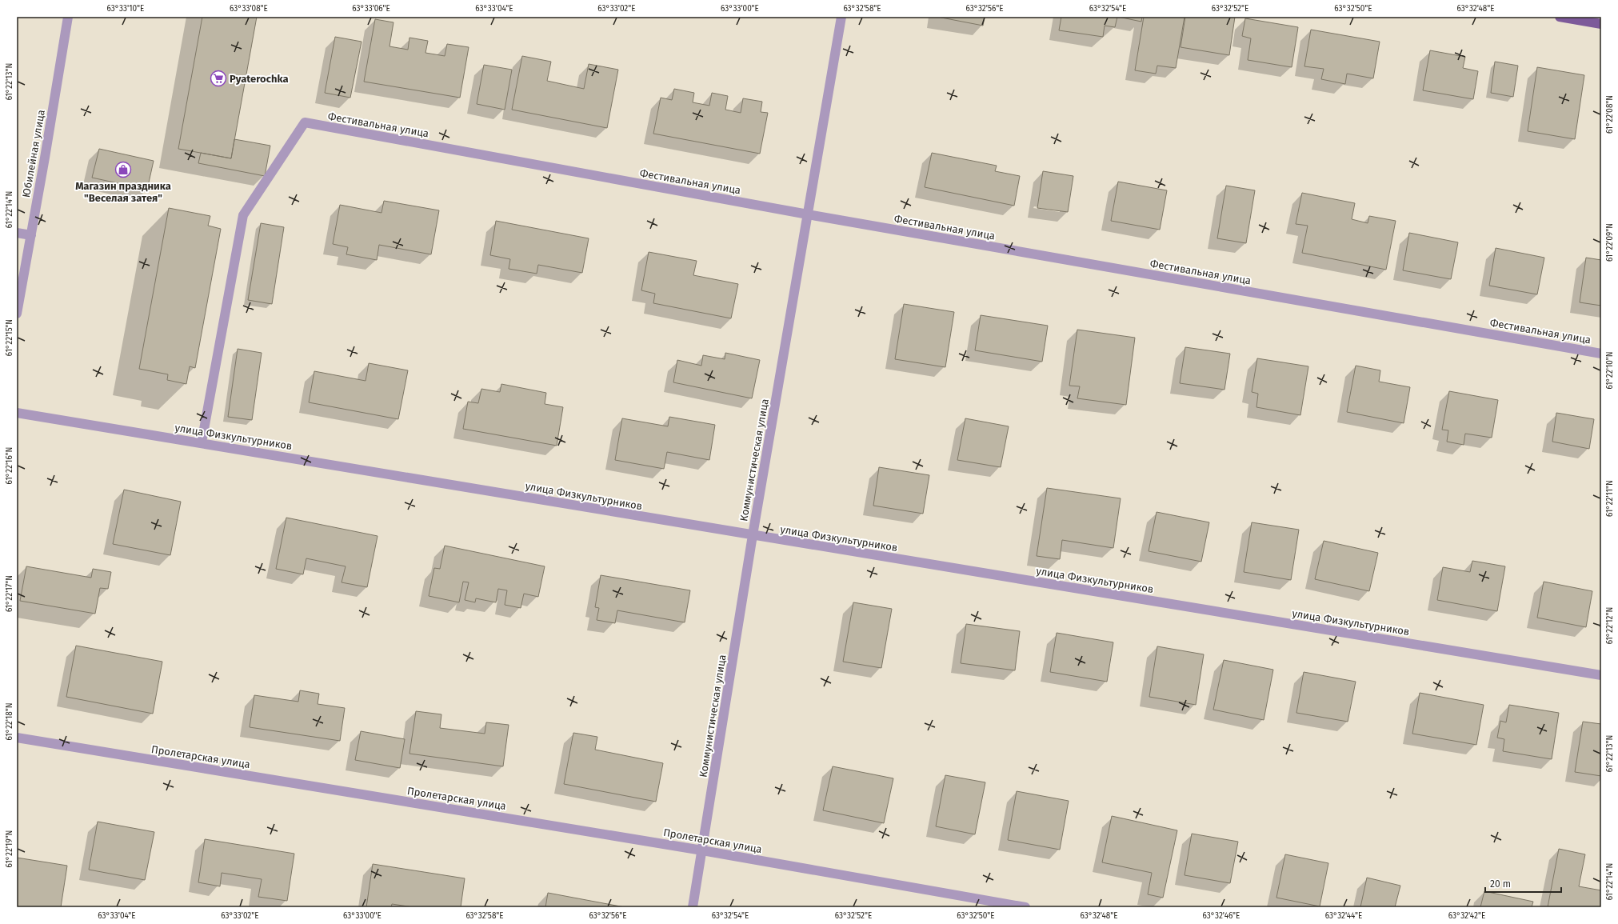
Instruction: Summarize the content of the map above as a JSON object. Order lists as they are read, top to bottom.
{
  "streets": {
    "street": [
      "Фестивальная улица",
      "Юбилейная улица",
      "улица Физкультурников",
      "Коммунистическая улица",
      "Пролетарская улица"
    ]
  },
  "crossings": [
    ["Фестивальная улица", "улица Физкультурников"],
    ["Фестивальная улица", "Коммунистическая улица"],
    ["улица Физкультурников", "Коммунистическая улица"],
    ["Коммунистическая улица", "Пролетарская улица"]
  ],
  "places": {
    "supermarket": ["Pyaterochka"],
    "shop": ["Магазин праздника \"Веселая затея\""]
  },
  "scale_bar": "20 m",
  "coordinates": [
    "63°33'10\"E",
    "63°33'08\"E",
    "63°33'06\"E",
    "63°33'04\"E",
    "63°33'02\"E",
    "63°33'00\"E",
    "63°32'58\"E",
    "63°32'56\"E",
    "63°32'54\"E",
    "63°32'52\"E",
    "63°32'50\"E",
    "63°32'48\"E",
    "61°22'13\"N",
    "61°22'08\"N",
    "61°22'14\"N",
    "61°22'09\"N",
    "61°22'15\"N",
    "61°22'10\"N",
    "61°22'16\"N",
    "61°22'11\"N",
    "61°22'17\"N",
    "61°22'12\"N",
    "61°22'18\"N",
    "61°22'19\"N",
    "63°32'46\"E",
    "63°32'44\"E",
    "63°32'42\"E"
  ]
}
